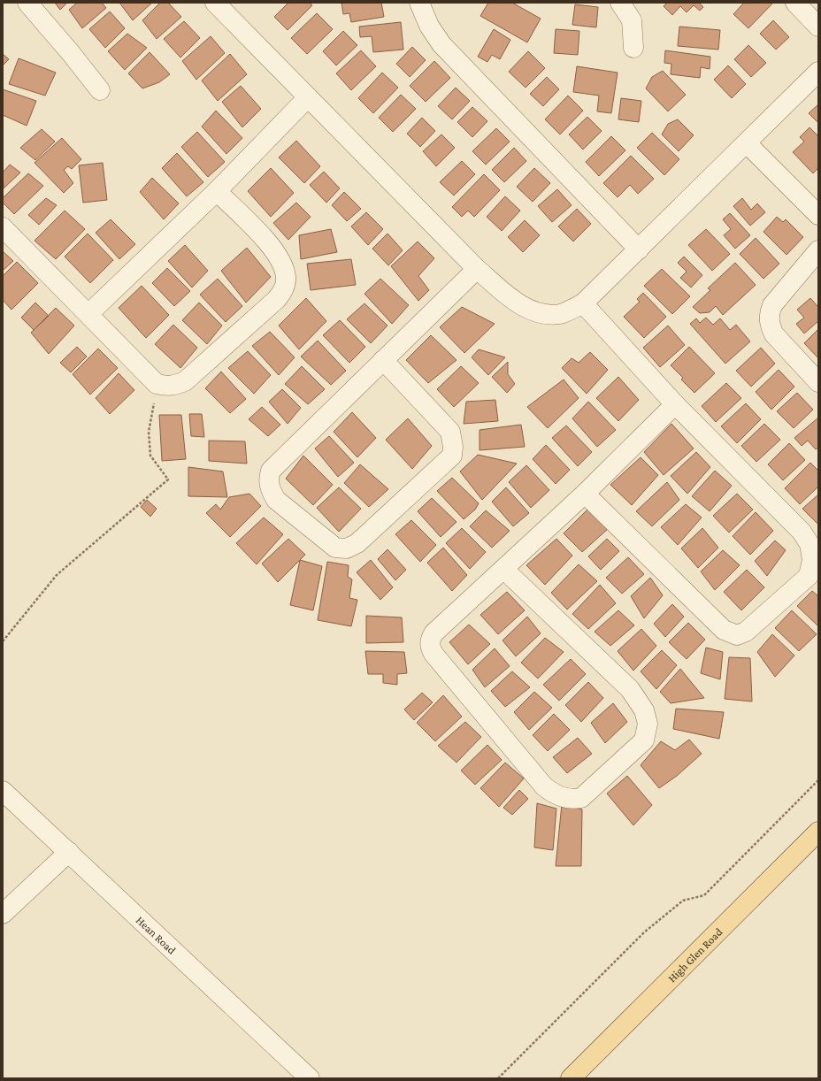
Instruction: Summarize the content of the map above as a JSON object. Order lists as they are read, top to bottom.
{
  "streets": {
    "main road": ["High Glen Road"],
    "street": ["Hean Road"]
  }
}
